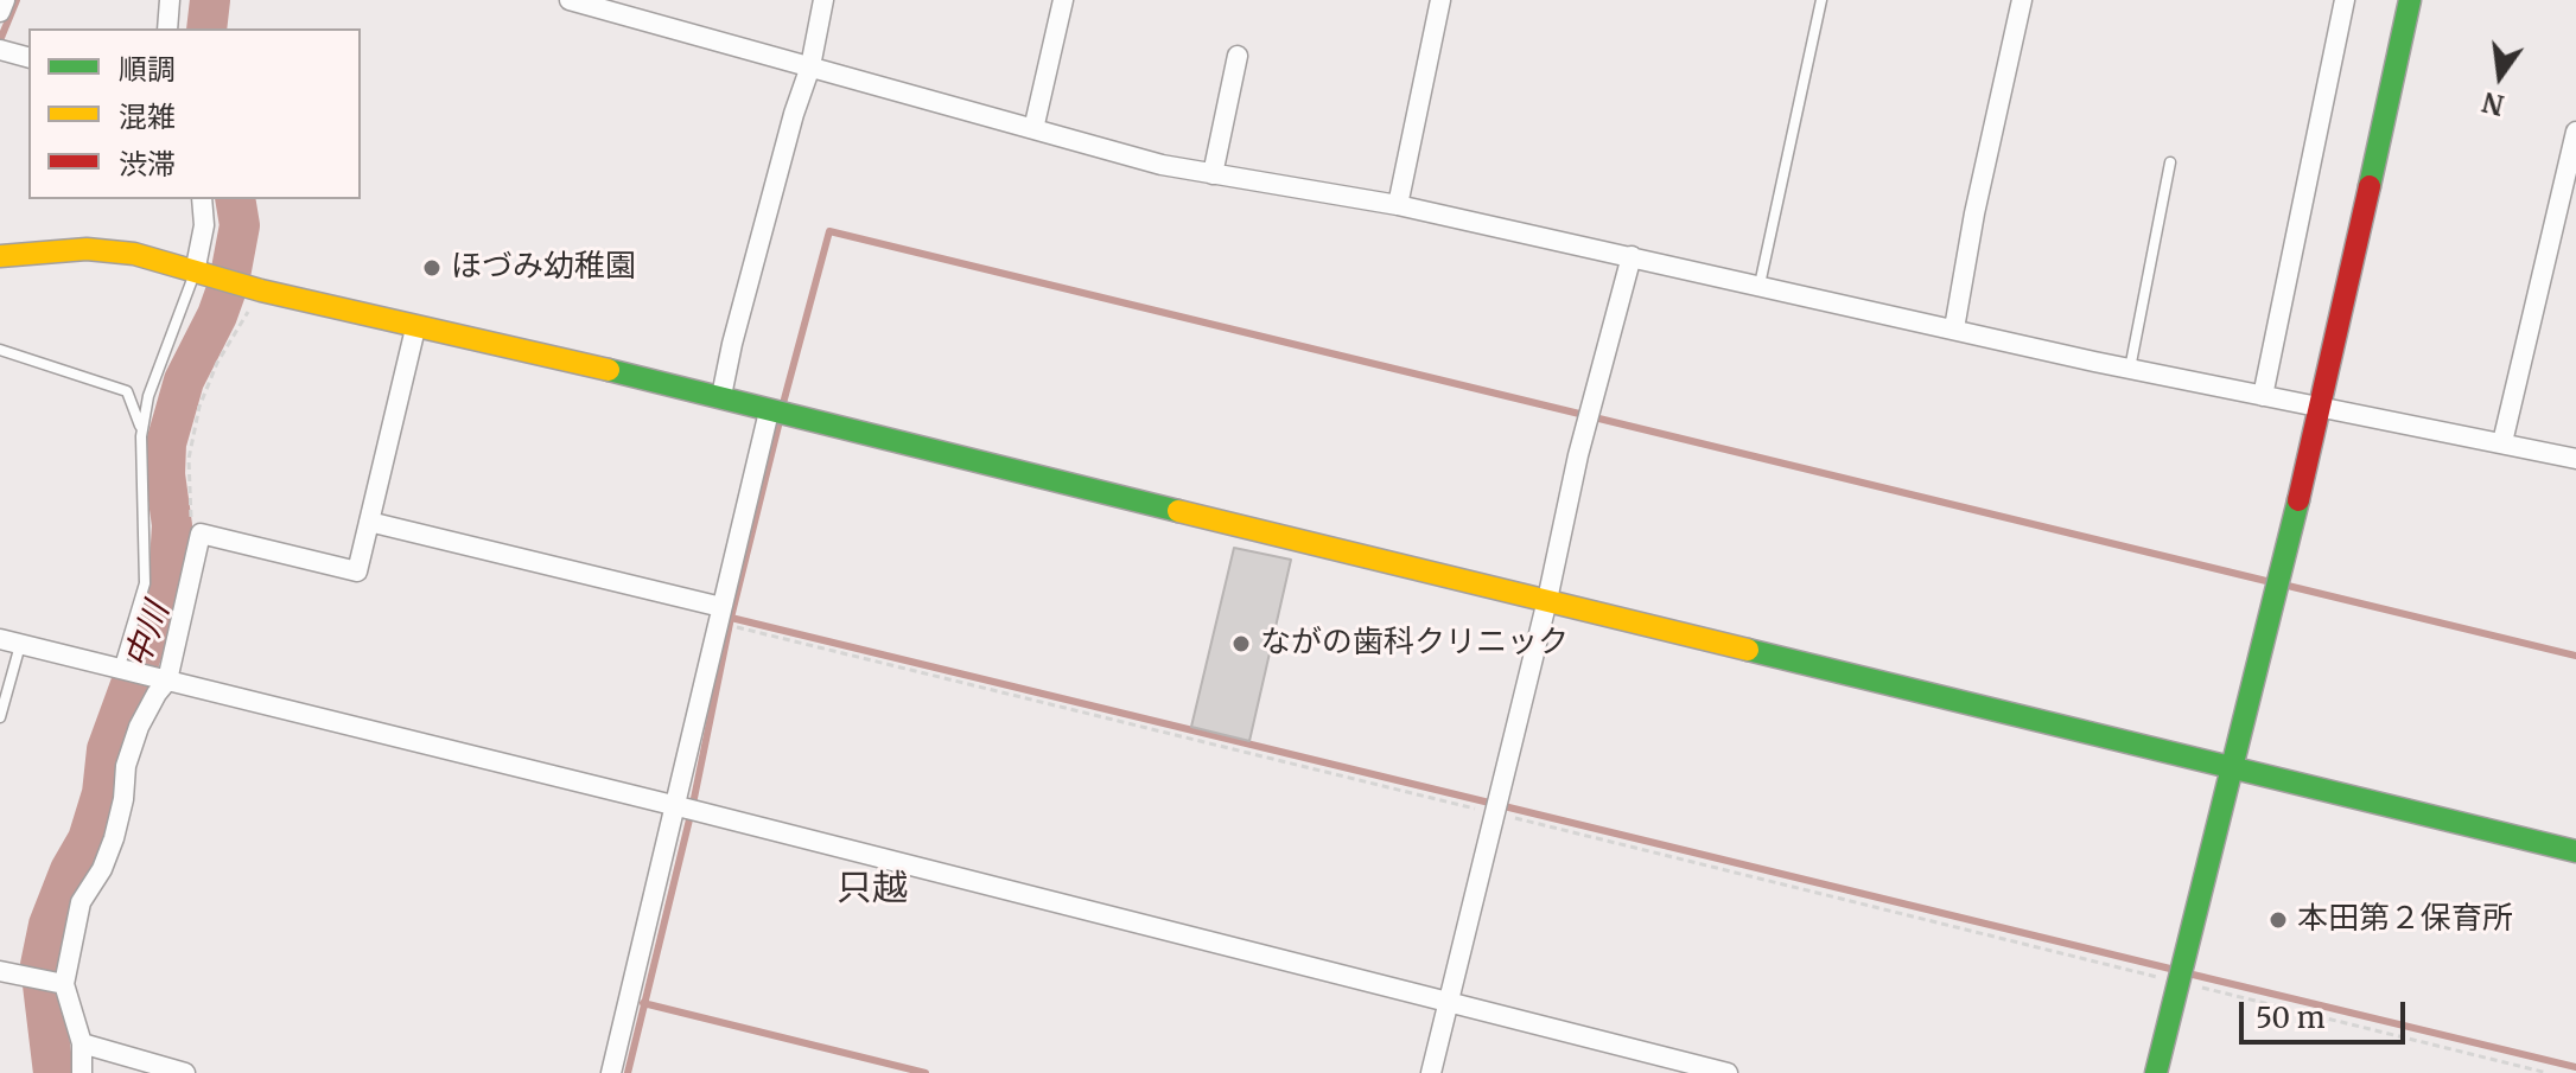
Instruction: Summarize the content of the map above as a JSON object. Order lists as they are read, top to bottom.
{
  "districts": ["只越"],
  "water": ["中川"],
  "places": ["ほづみ幼稚園", "ながの歯科クリニック", "本田第２保育所"],
  "legend": ["順調", "混雑", "渋滞"],
  "scale_bar": "50 m",
  "north": "bottom"
}
